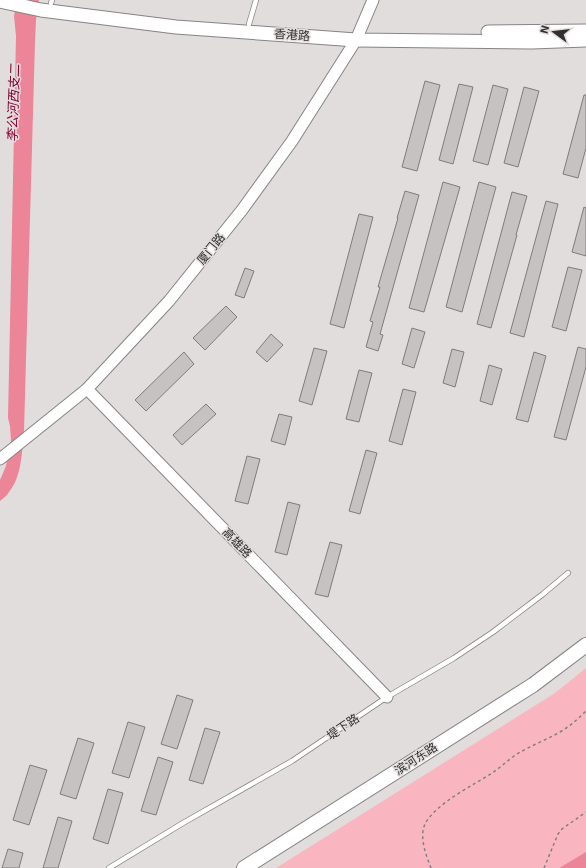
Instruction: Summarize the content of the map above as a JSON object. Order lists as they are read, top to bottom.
{
  "streets": {
    "main road": ["香港路", "滨河东路"],
    "street": ["厦门路", "高雄路"],
    "lane": ["堤下路"]
  },
  "crossings": [
    ["香港路", "厦门路"],
    ["厦门路", "高雄路"],
    ["高雄路", "堤下路"]
  ],
  "water": ["李公河西支二"],
  "north": "left"
}
